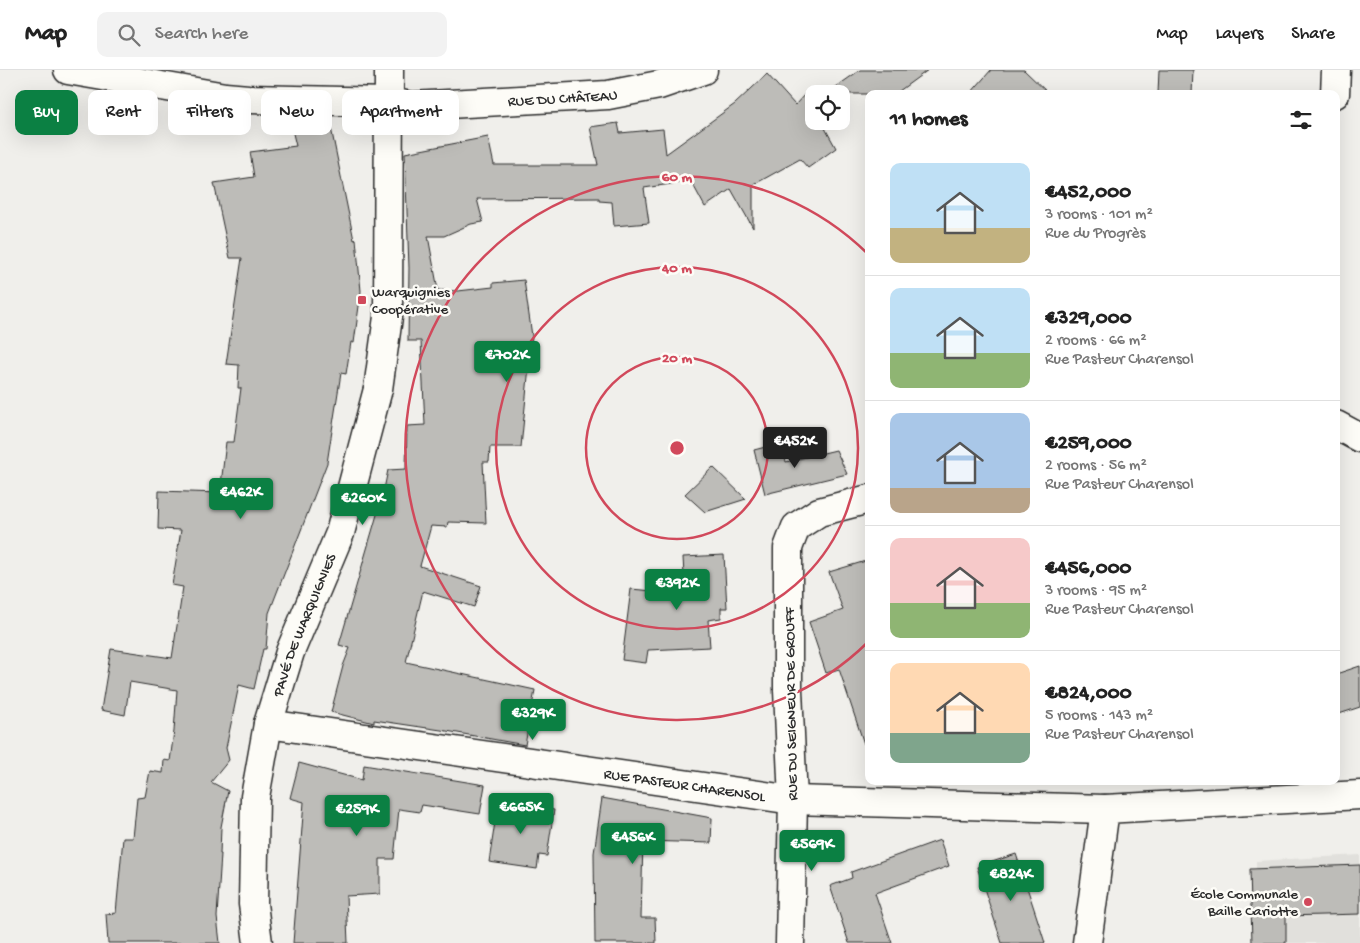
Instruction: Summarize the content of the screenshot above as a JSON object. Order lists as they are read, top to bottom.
{
  "streets": {
    "street": [
      "RUE DU CHÂTEAU",
      "PAVÉ DE WARQUIGNIES",
      "RUE DU SEIGNEUR DE GROUFF",
      "RUE PASTEUR CHARENSOL"
    ]
  },
  "crossings": [
    ["PAVÉ DE WARQUIGNIES", "RUE PASTEUR CHARENSOL"],
    ["RUE DU SEIGNEUR DE GROUFF", "RUE PASTEUR CHARENSOL"]
  ],
  "places": {
    "transit": ["Warquignies Coopérative"],
    "other": ["École Communale Baille Cariotte"]
  },
  "page": {
    "header": "Map",
    "search": "Search here",
    "nav": ["Map", "Layers", "Share"],
    "chip": [
      "Buy",
      "Rent",
      "Filters",
      "New",
      "Apartment"
    ],
    "heading": "11 homes",
    "list": [
      {
        "name": "€452,000",
        "note": "3 rooms · 101 m² · Rue du Progrès"
      },
      {
        "name": "€329,000",
        "note": "2 rooms · 66 m² · Rue Pasteur Charensol"
      },
      {
        "name": "€259,000",
        "note": "2 rooms · 56 m² · Rue Pasteur Charensol"
      },
      {
        "name": "€456,000",
        "note": "3 rooms · 95 m² · Rue Pasteur Charensol"
      },
      {
        "name": "€824,000",
        "note": "5 rooms · 143 m² · Rue Pasteur Charensol"
      }
    ],
    "price": [
      "€702K",
      "€452K",
      "€462K",
      "€260K",
      "€392K",
      "€329K",
      "€665K",
      "€259K",
      "€456K",
      "€569K",
      "€824K"
    ]
  },
  "rings": ["60 m", "40 m", "20 m"]
}
